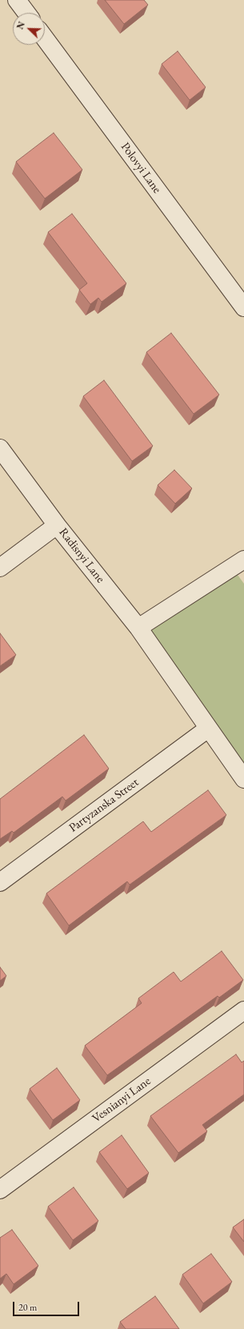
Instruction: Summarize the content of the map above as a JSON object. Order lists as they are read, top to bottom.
{
  "streets": {
    "street": [
      "Polovyi Lane",
      "Radisnyi Lane",
      "Partyzanska Street",
      "Vesnianyi Lane"
    ]
  },
  "crossings": [
    ["Radisnyi Lane", "Partyzanska Street"]
  ],
  "scale_bar": "20 m",
  "north": "top left"
}
